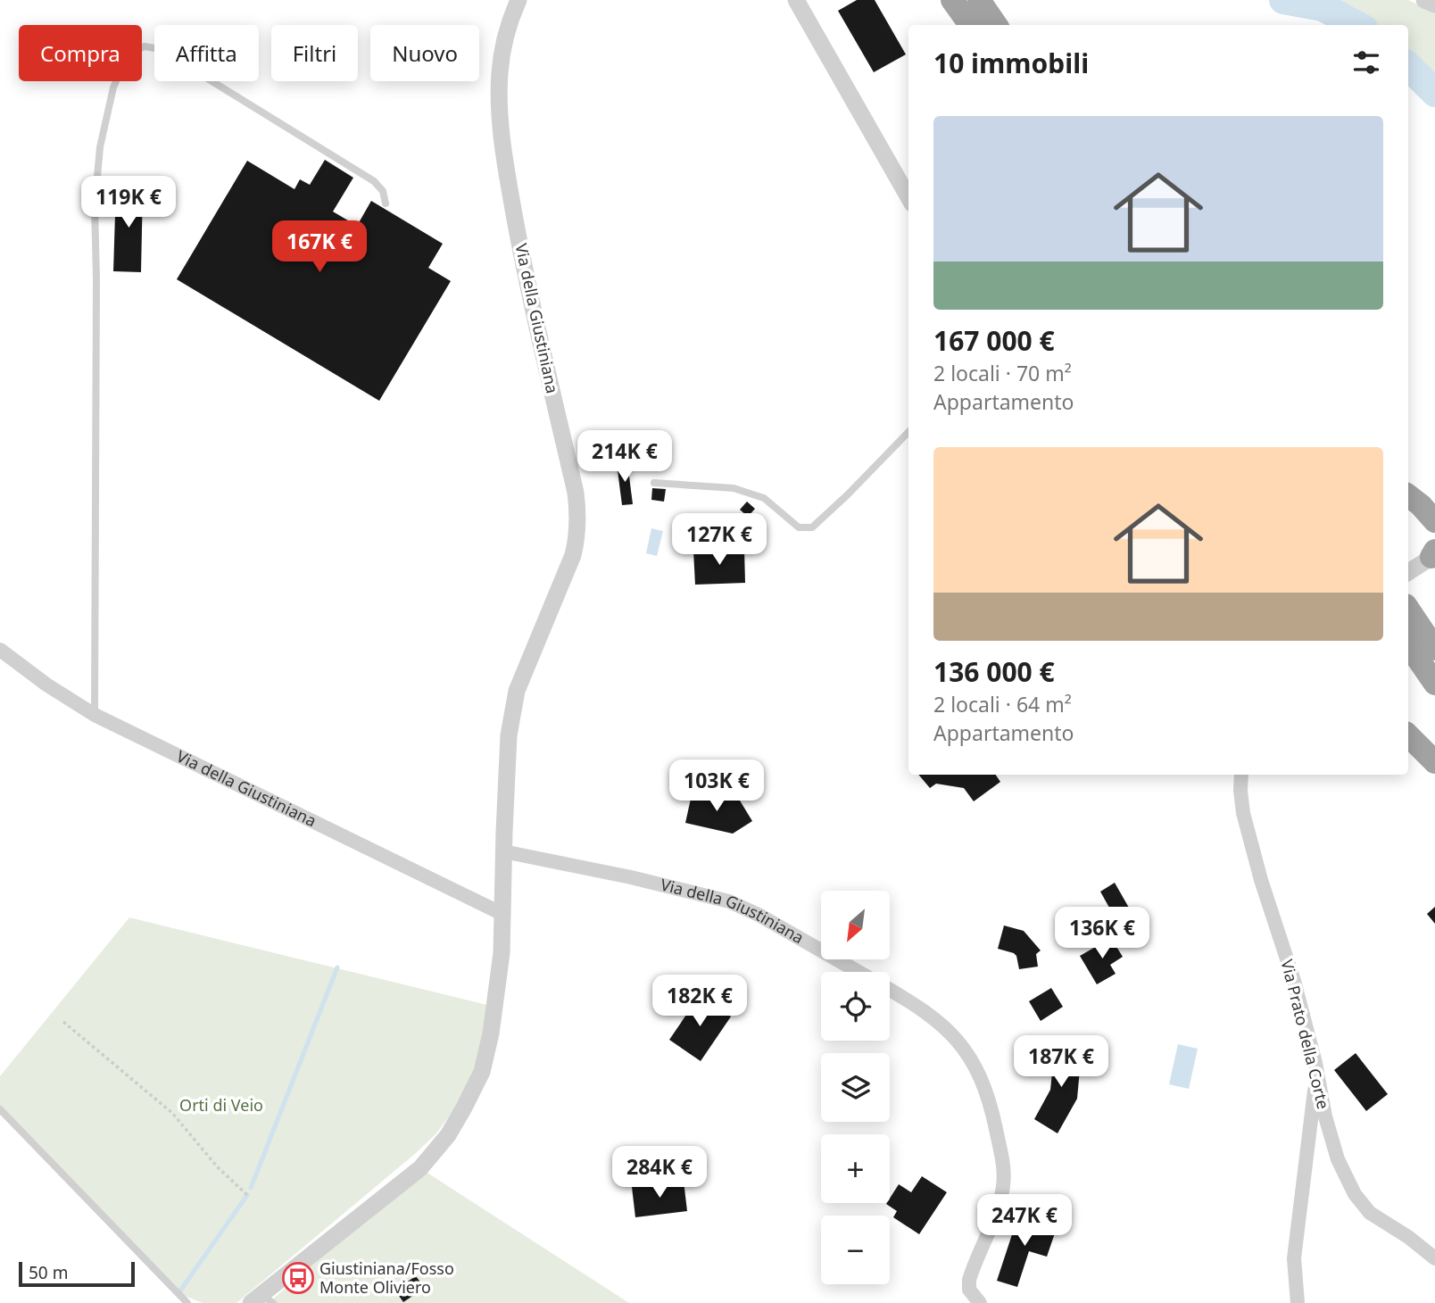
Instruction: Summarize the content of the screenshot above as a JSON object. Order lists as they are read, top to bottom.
{
  "streets": {
    "street": ["Via della Giustiniana", "Via Prato della Corte"]
  },
  "parks": ["Orti di Veio"],
  "places": {
    "bus stop": ["Giustiniana/Fosso Monte Oliviero"]
  },
  "scale_bar": "50 m",
  "north": "bottom left",
  "page": {
    "chip": [
      "Compra",
      "Affitta",
      "Filtri",
      "Nuovo"
    ],
    "heading": "10 immobili",
    "list": [
      {
        "name": "167 000 €",
        "note": "2 locali · 70 m² · Appartamento"
      },
      {
        "name": "136 000 €",
        "note": "2 locali · 64 m² · Appartamento"
      }
    ],
    "price": [
      "119K €",
      "167K €",
      "214K €",
      "127K €",
      "103K €",
      "136K €",
      "182K €",
      "187K €",
      "284K €",
      "247K €"
    ],
    "map_buttons": ["+", "−"],
    "scale": "50 m"
  }
}
